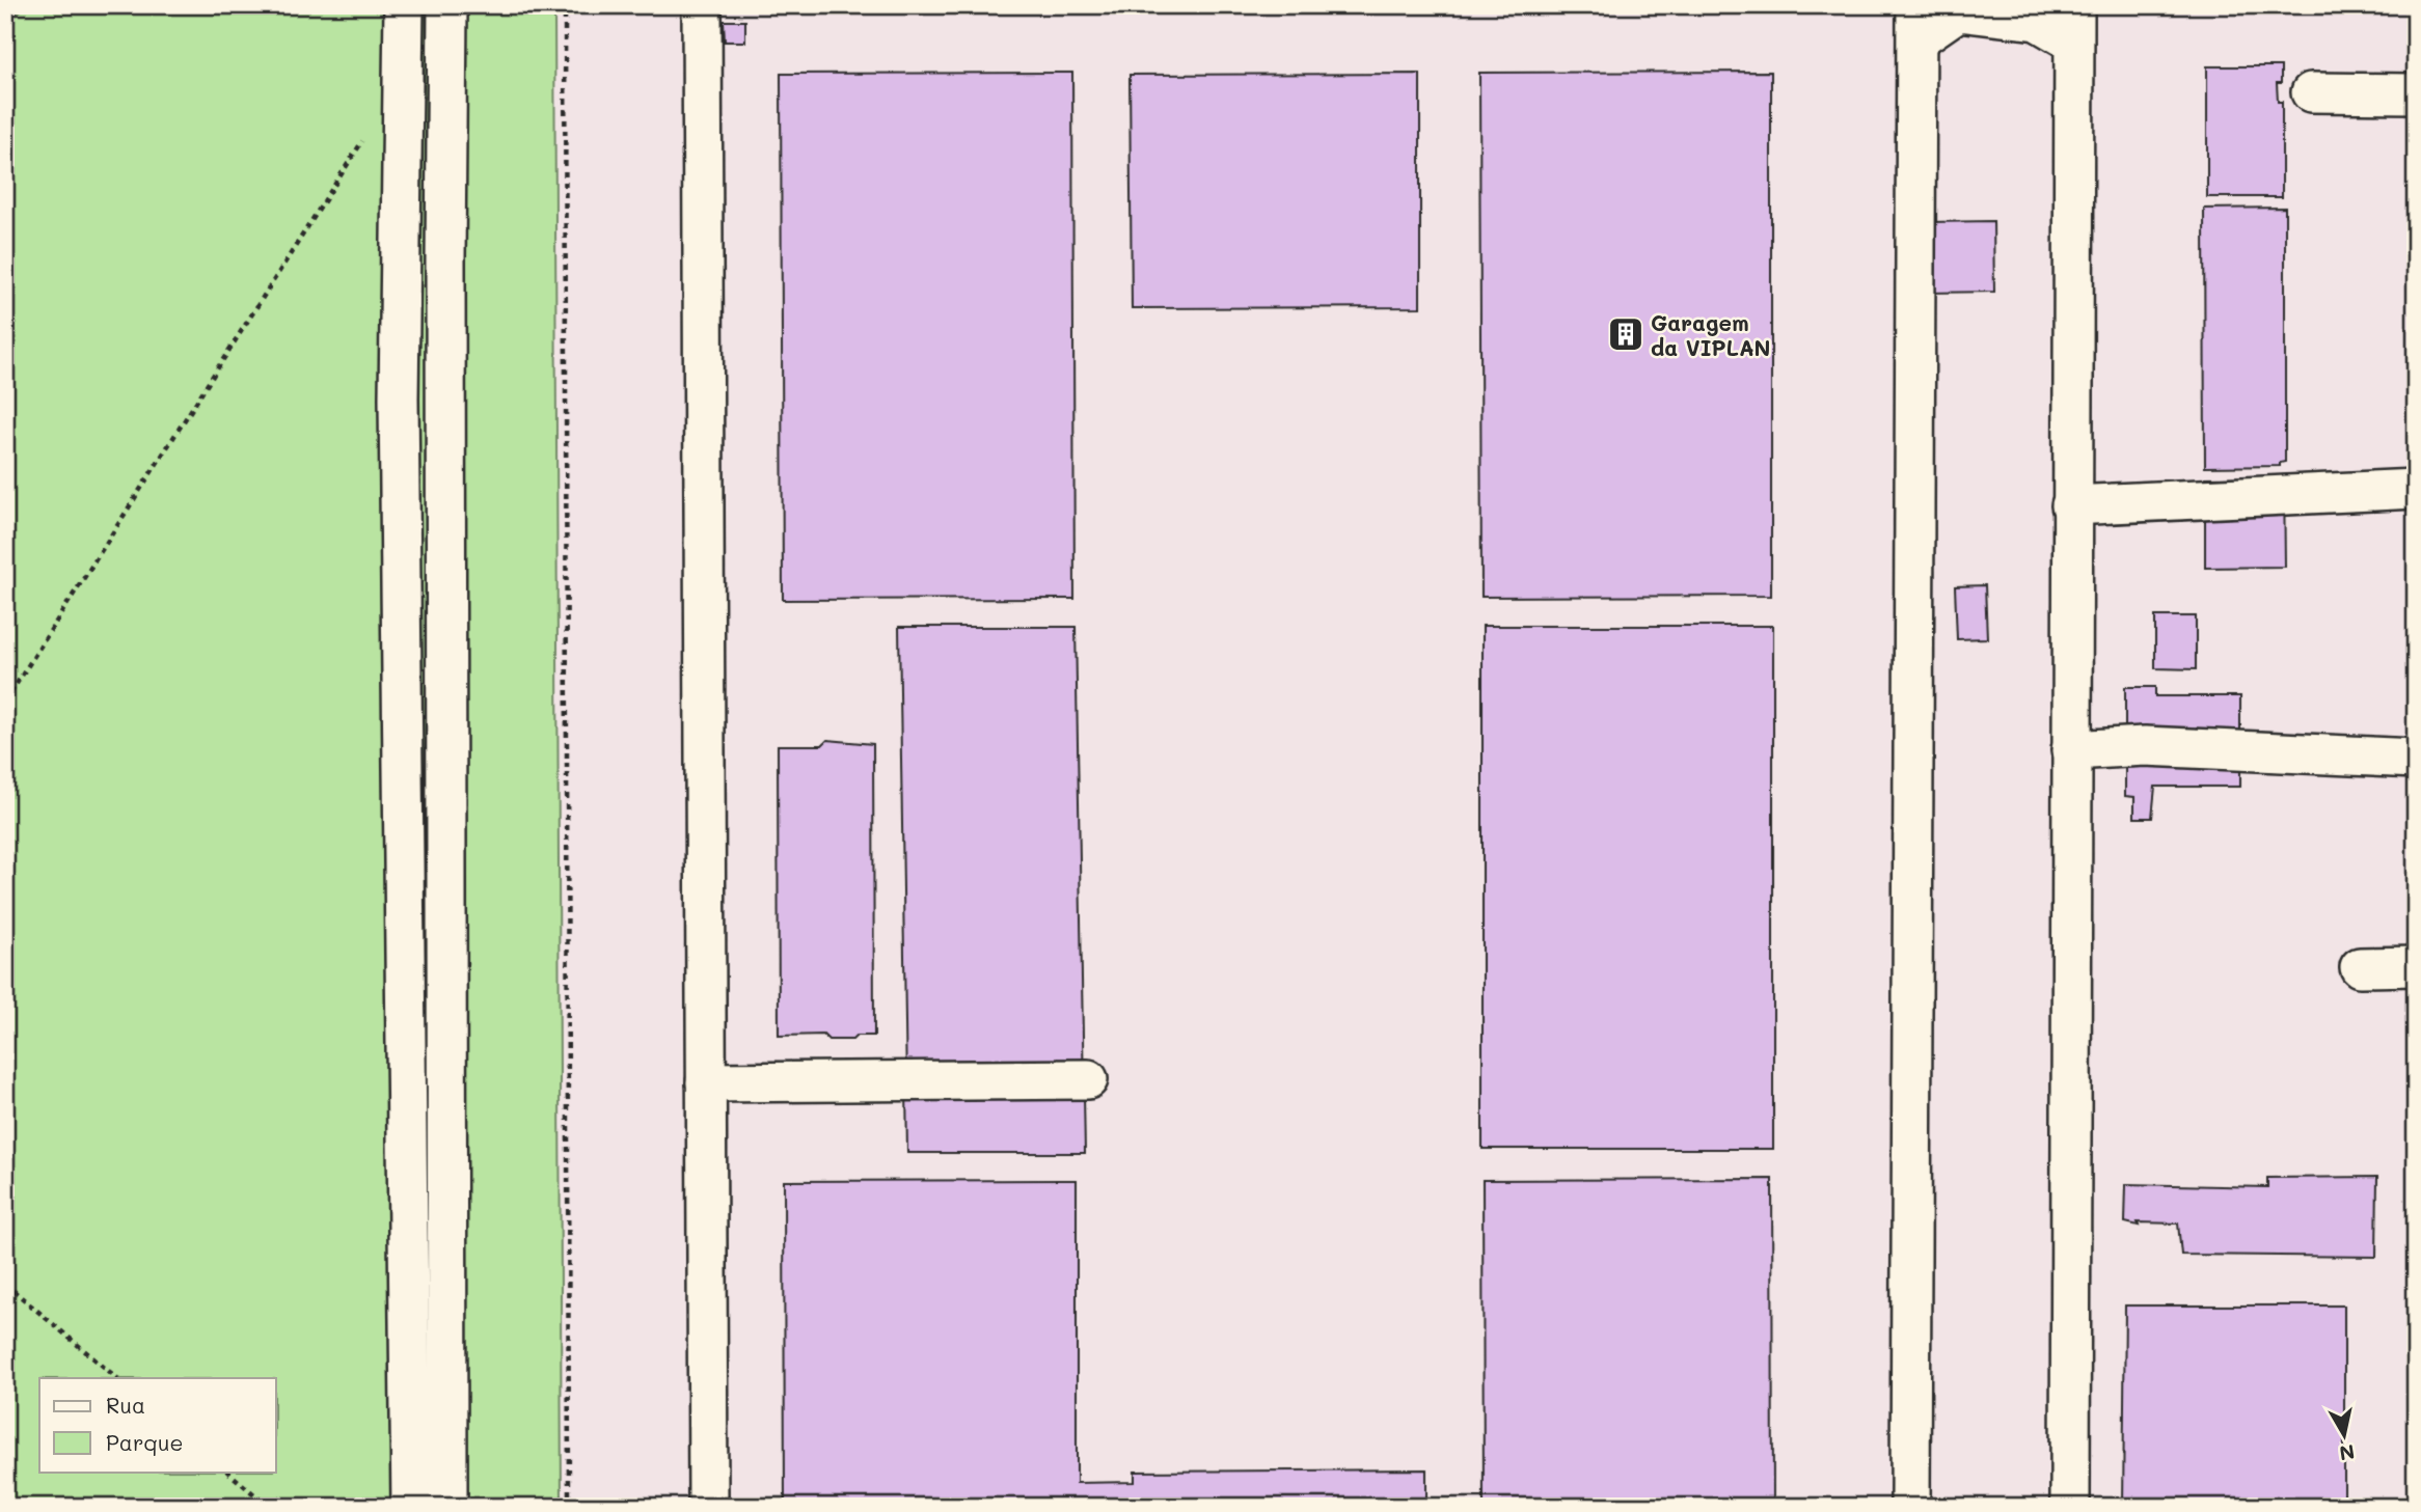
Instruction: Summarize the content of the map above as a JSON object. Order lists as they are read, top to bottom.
{
  "places": {
    "building": ["Garagem da VIPLAN"]
  },
  "legend": ["Rua", "Parque"],
  "north": "bottom"
}
